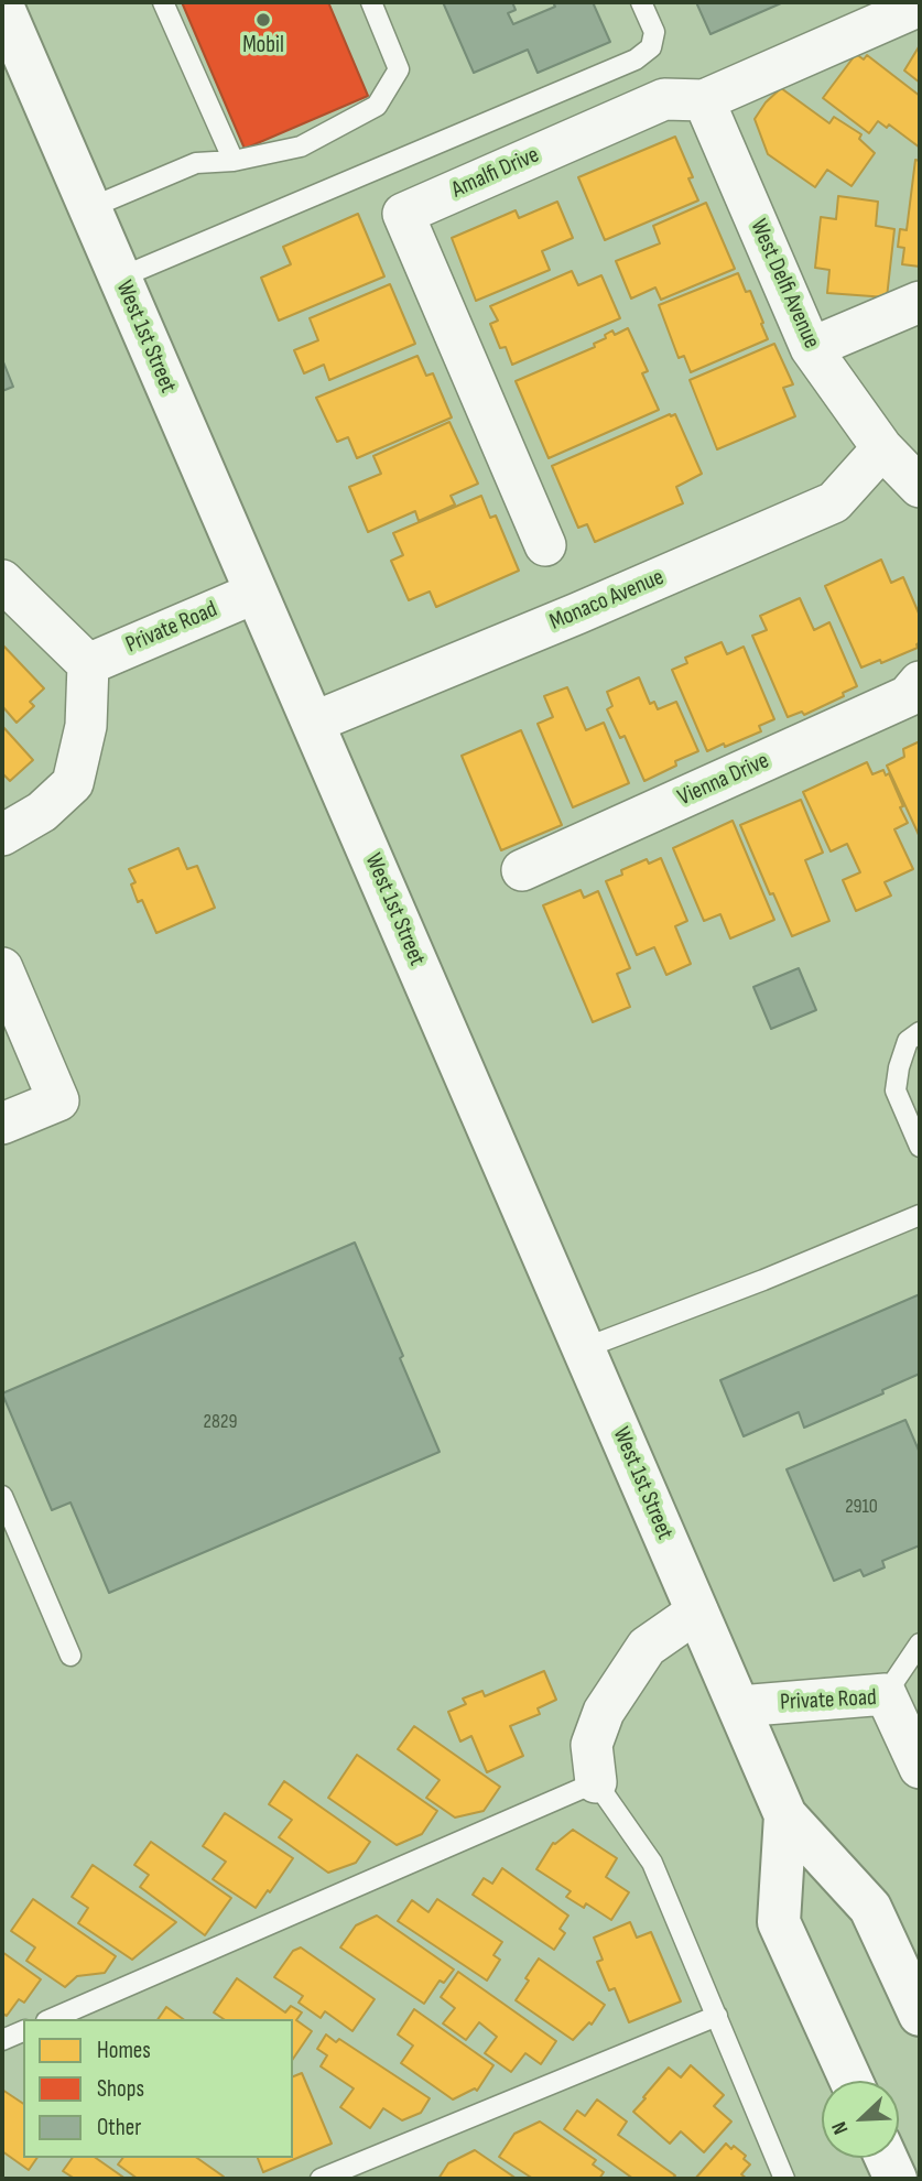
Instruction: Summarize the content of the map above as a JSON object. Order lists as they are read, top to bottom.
{
  "streets": {
    "main road": ["West 1st Street"],
    "street": [
      "Amalfi Drive",
      "West Delfi Avenue",
      "Monaco Avenue",
      "Private Road",
      "Vienna Drive"
    ]
  },
  "crossings": [
    ["Amalfi Drive", "West Delfi Avenue"],
    ["West Delfi Avenue", "Monaco Avenue"],
    ["West 1st Street", "Monaco Avenue"],
    ["West 1st Street", "Private Road"]
  ],
  "places": ["Mobil"],
  "house_numbers": ["2829", "2910"],
  "legend": ["Homes", "Shops", "Other"],
  "north": "bottom left"
}
